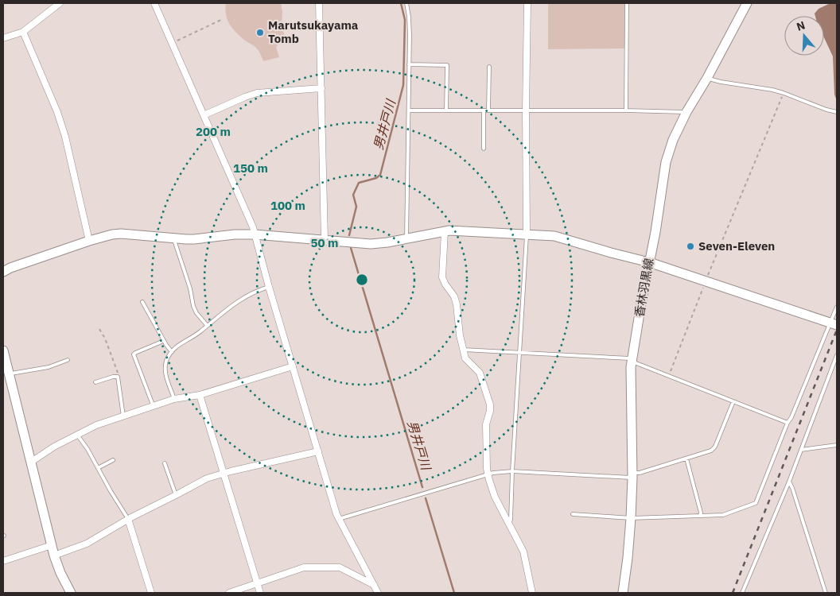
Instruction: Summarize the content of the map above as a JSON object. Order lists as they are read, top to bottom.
{
  "streets": {
    "street": ["香林羽黒線"]
  },
  "water": ["男井戸川"],
  "places": ["Marutsukayama Tomb", "Seven-Eleven"],
  "north": "top",
  "rings": [
    "200 m",
    "150 m",
    "100 m",
    "50 m"
  ]
}
